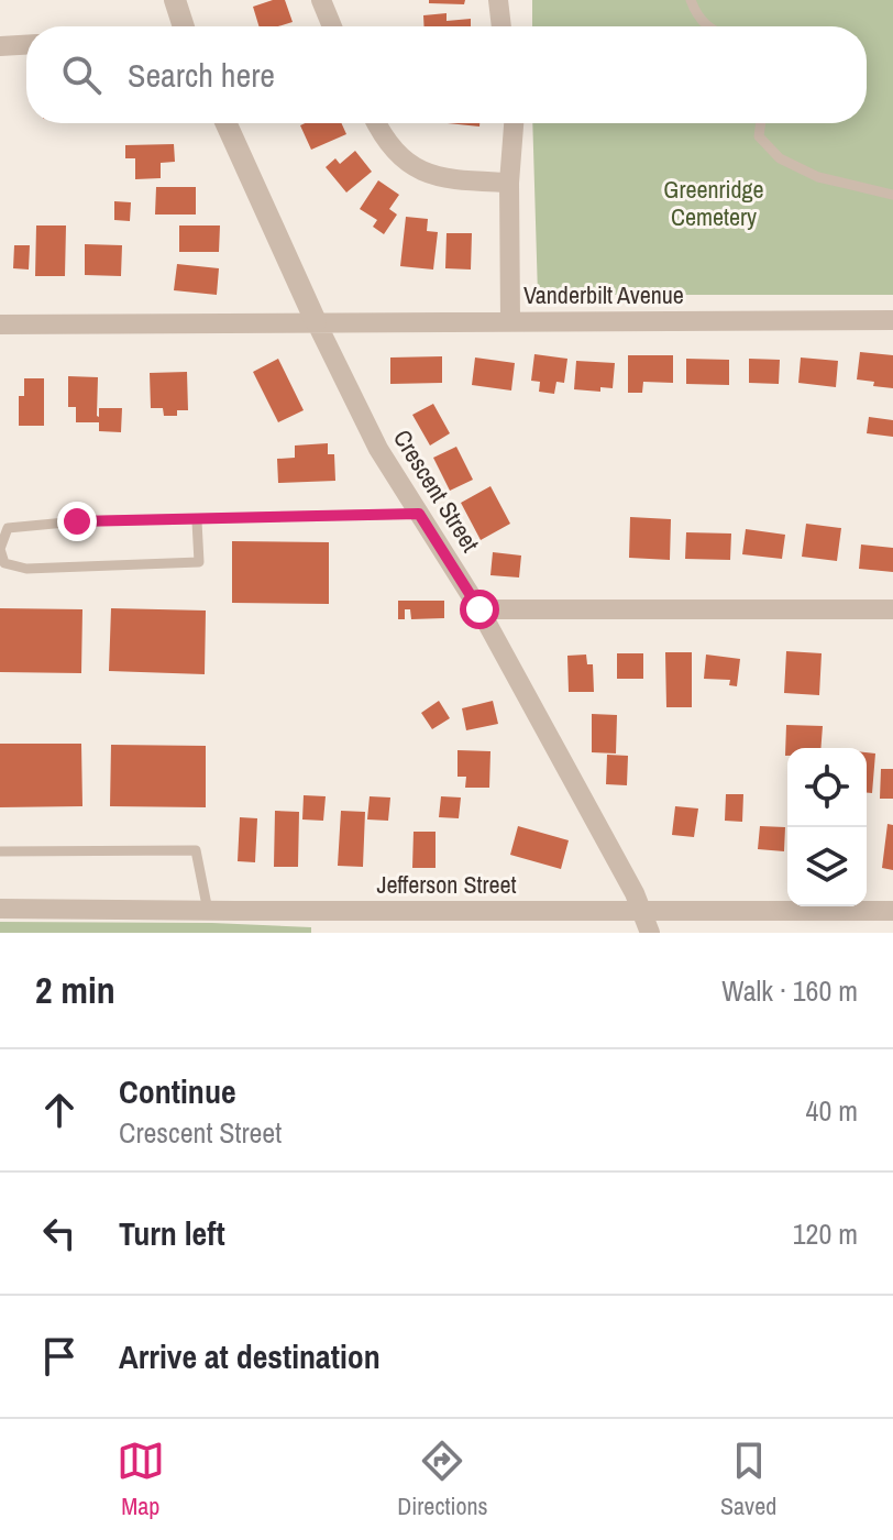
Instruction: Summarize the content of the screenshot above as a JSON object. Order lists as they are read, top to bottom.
{
  "streets": {
    "street": ["Vanderbilt Avenue", "Crescent Street", "Jefferson Street"]
  },
  "crossings": [
    ["Vanderbilt Avenue", "Crescent Street"],
    ["Crescent Street", "Jefferson Street"]
  ],
  "parks": ["Greenridge Cemetery"],
  "page": {
    "search": "Search here",
    "heading": ["2 min", "Walk · 160 m"],
    "list": [
      ["Continue", "Crescent Street", "40 m"],
      ["Turn left", "120 m"],
      "Arrive at destination"
    ],
    "nav": ["Map", "Directions", "Saved"]
  }
}
